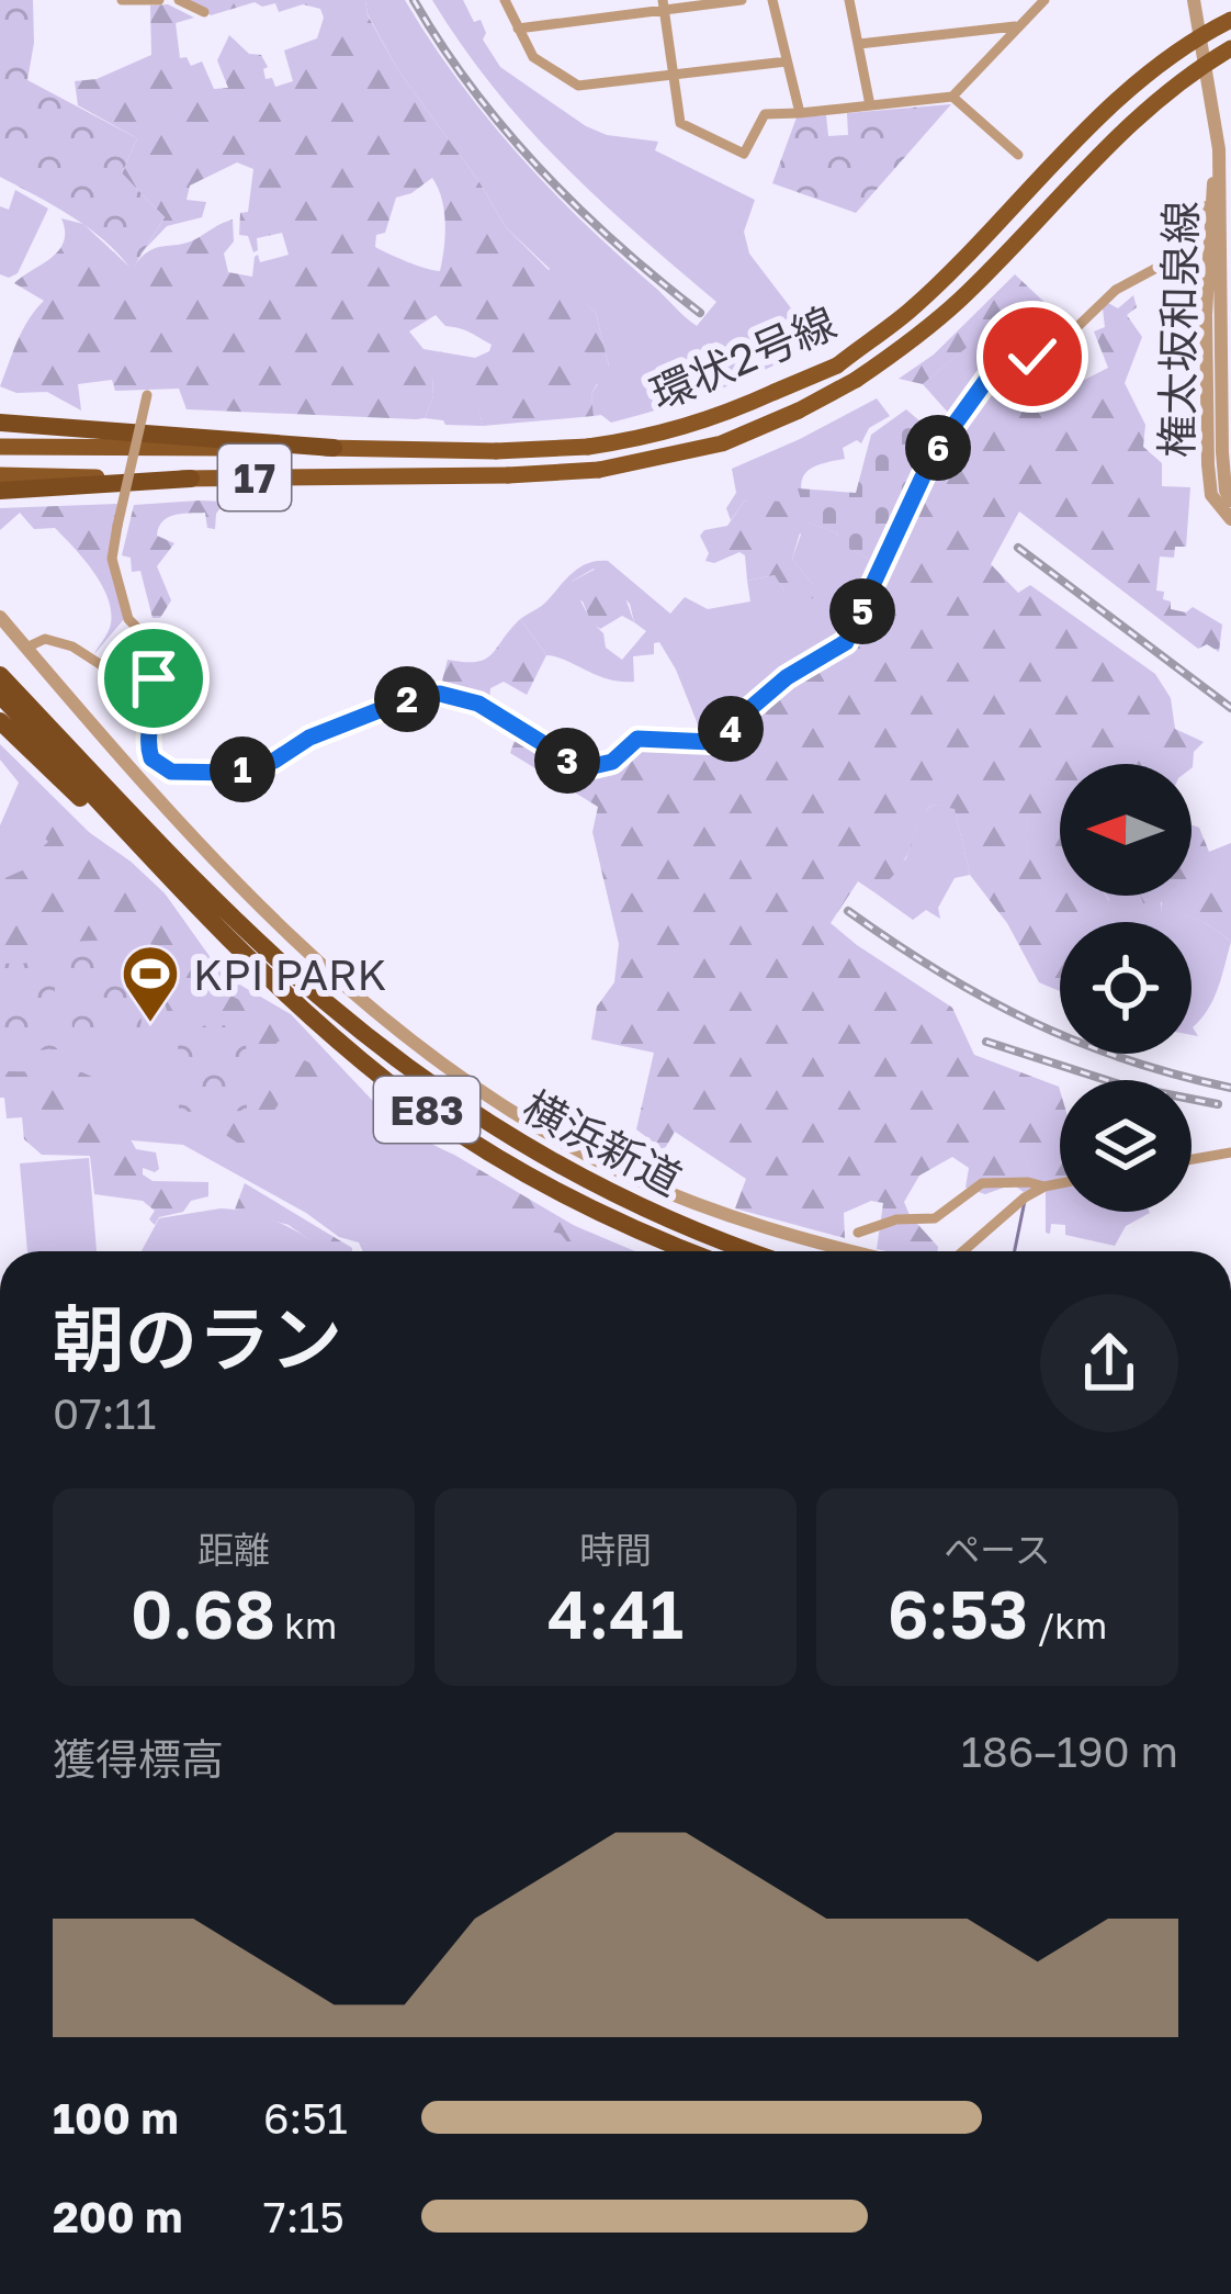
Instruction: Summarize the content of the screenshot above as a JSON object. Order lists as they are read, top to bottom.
{
  "streets": {
    "highway": ["E83", "横浜新道"],
    "main road": ["環状2号線", "17"],
    "street": ["権太坂和泉線"]
  },
  "crossings": [
    ["権太坂和泉線", "環状2号線"]
  ],
  "places": {
    "sports": ["KPI PARK"]
  },
  "north": "left",
  "page": {
    "pins": [
      "6",
      "5",
      "2",
      "4",
      "3",
      "1"
    ],
    "heading": ["朝のラン", "07:11"],
    "stats": [
      ["距離", "0.68 km"],
      ["時間", "4:41"],
      ["ペース", "6:53 /km"]
    ],
    "chart": ["獲得標高", "186–190 m"],
    "list": [
      {
        "name": "100 m",
        "note": "6:51"
      },
      {
        "name": "200 m",
        "note": "7:15"
      }
    ]
  }
}
